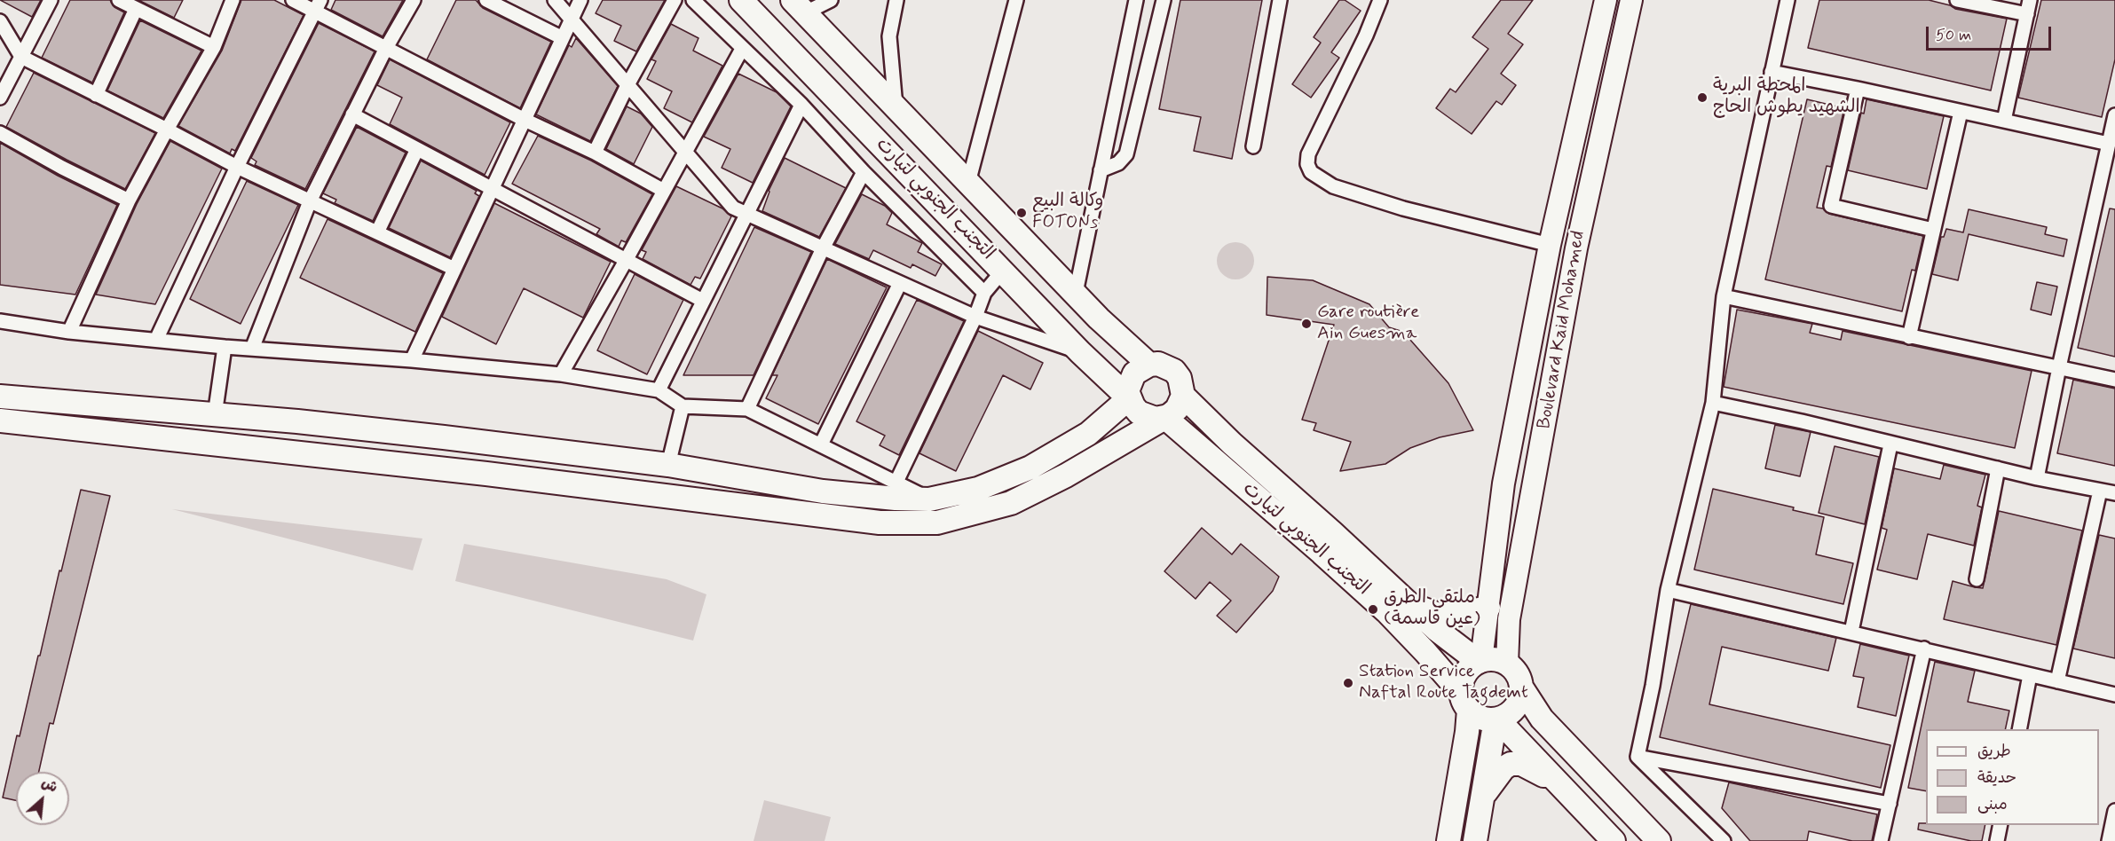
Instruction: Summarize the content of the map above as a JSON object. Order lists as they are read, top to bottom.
{
  "streets": {
    "highway": ["التجنب الجنوبي لتيارت"],
    "main road": ["Boulevard Kaid Mohamed"]
  },
  "crossings": [
    ["التجنب الجنوبي لتيارت", "Boulevard Kaid Mohamed"]
  ],
  "places": [
    "المحطة البرية الشهيد يطوش الحاج",
    "وكالة البيع FOTONs",
    "Gare routière Ain Guesma",
    "ملتقى الطرق (عين قاسمة)",
    "Station Service Naftal Route Tagdemt"
  ],
  "legend": ["طريق", "حديقة", "مبنى"],
  "scale_bar": "50 m",
  "north": "top right"
}
